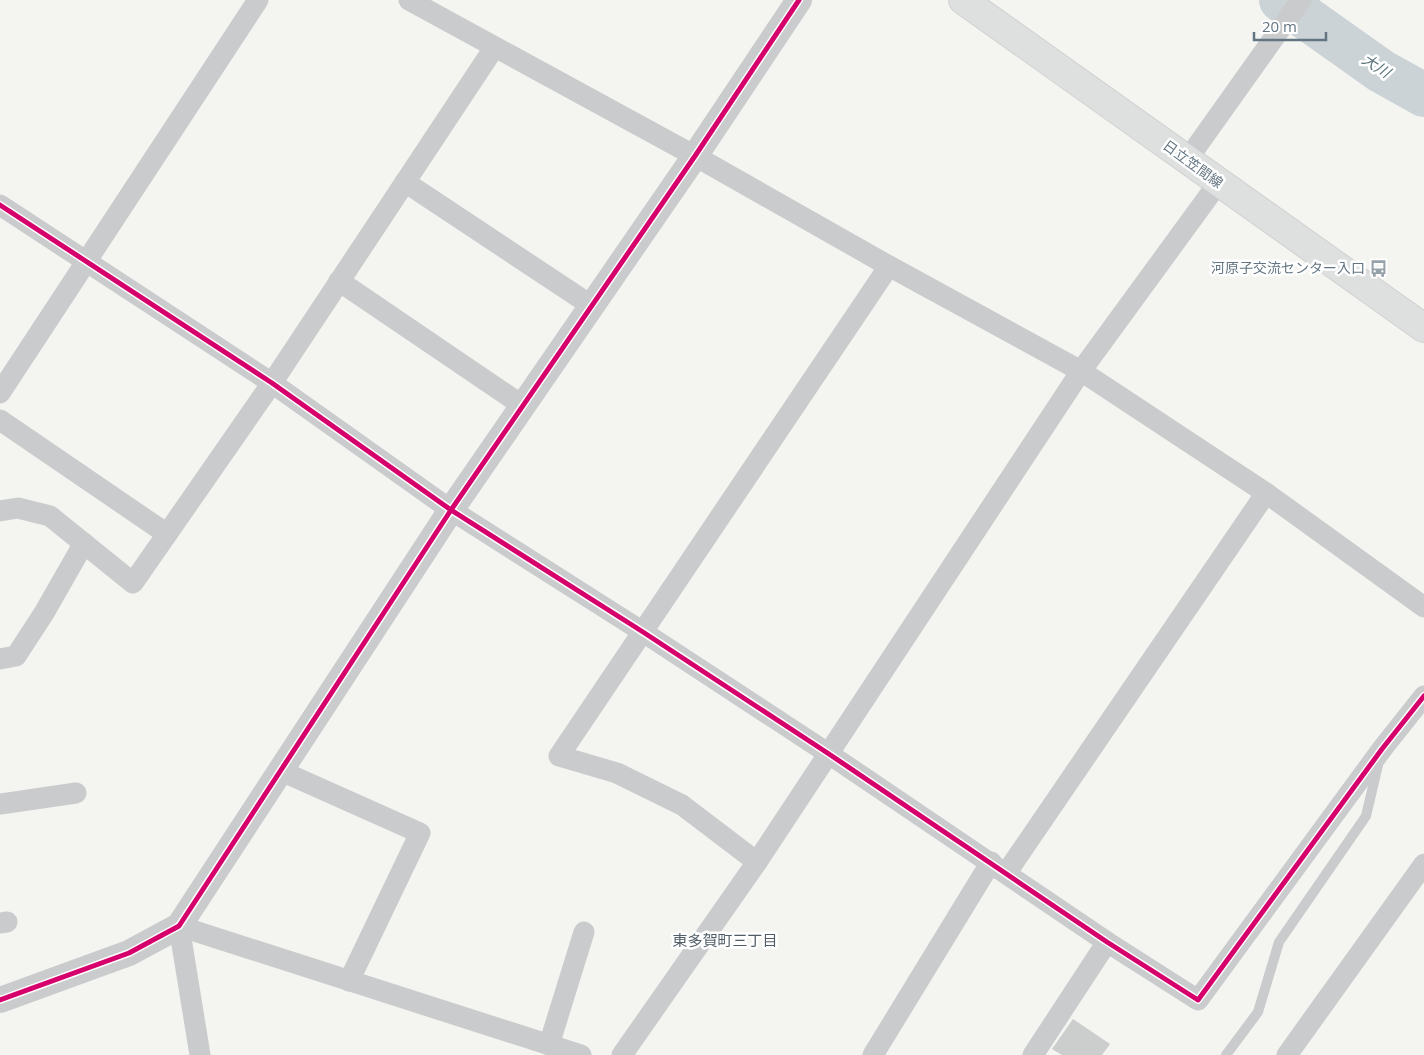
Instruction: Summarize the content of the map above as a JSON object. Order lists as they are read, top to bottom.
{
  "streets": {
    "main road": ["日立笠間線"]
  },
  "districts": ["東多賀町三丁目"],
  "water": ["大川"],
  "places": {
    "bus stop": ["河原子交流センター入口"]
  },
  "scale_bar": "20 m"
}
